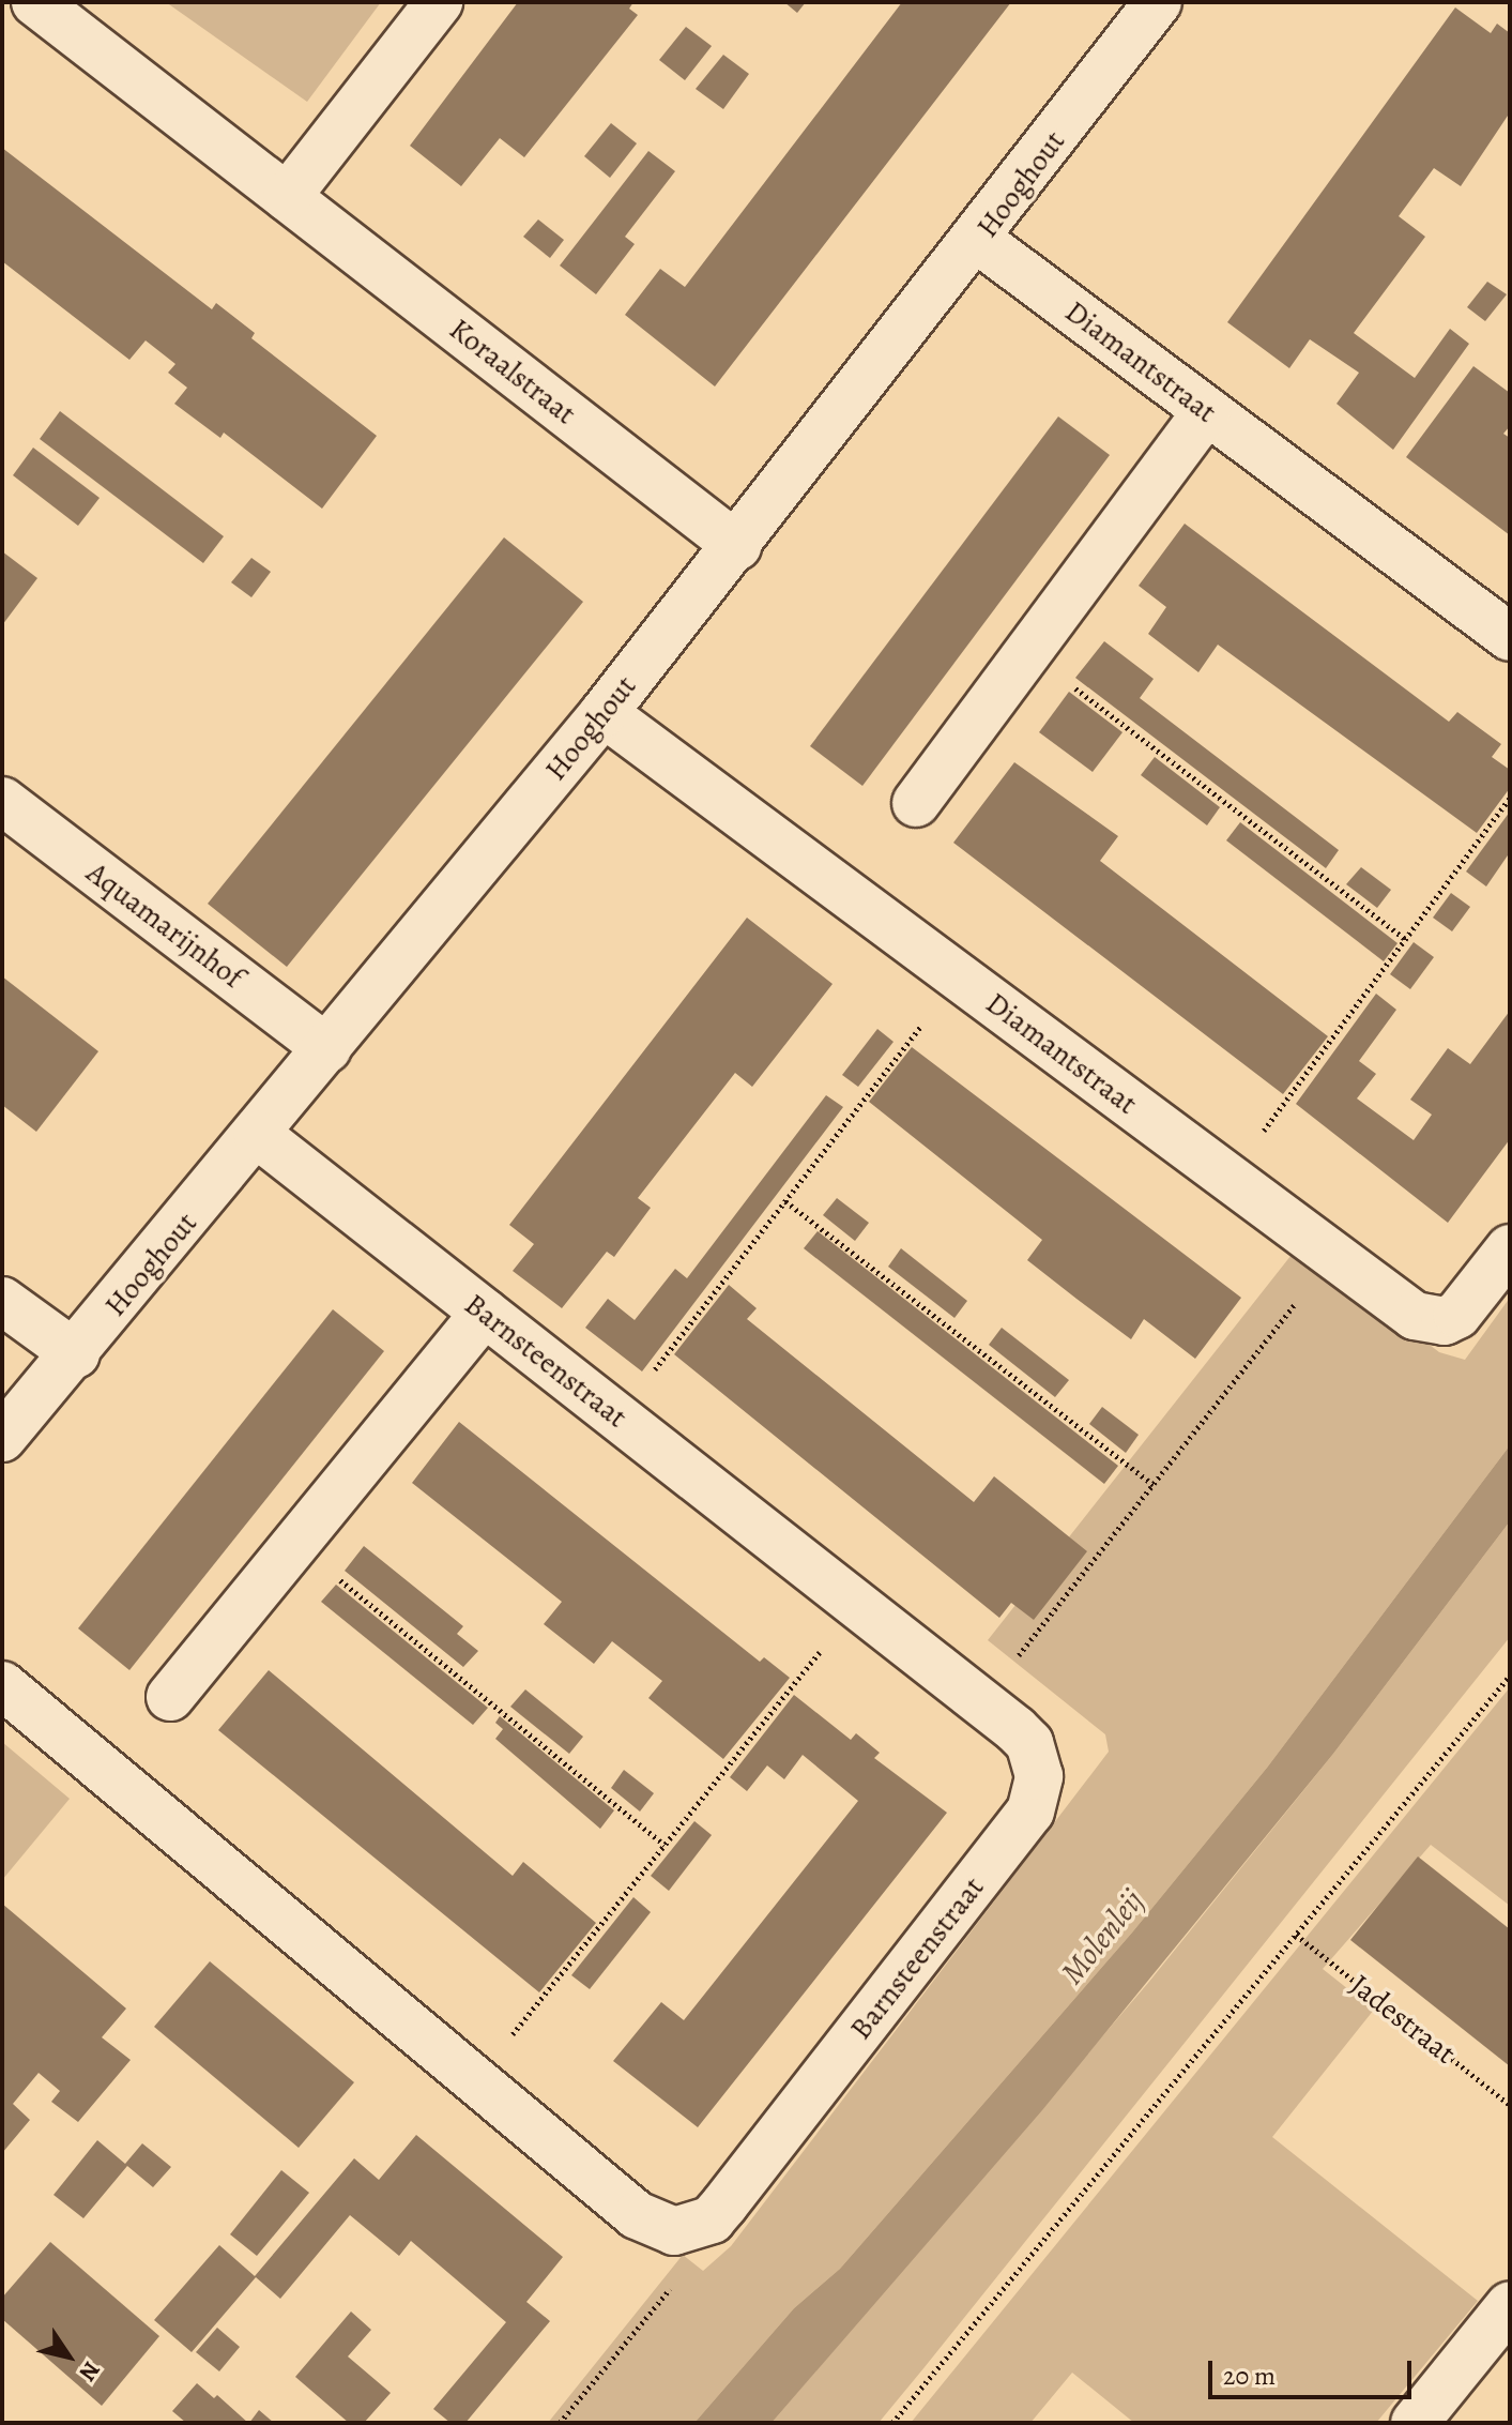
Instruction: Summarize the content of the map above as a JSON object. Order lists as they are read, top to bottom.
{
  "streets": {
    "street": [
      "Hooghout",
      "Diamantstraat",
      "Koraalstraat",
      "Aquamarijnhof",
      "Barnsteenstraat"
    ],
    "path": ["Jadestraat"]
  },
  "crossings": [
    ["Hooghout", "Diamantstraat"],
    ["Hooghout", "Koraalstraat"],
    ["Hooghout", "Aquamarijnhof"],
    ["Hooghout", "Barnsteenstraat"]
  ],
  "water": ["Molenleij"],
  "scale_bar": "20 m",
  "north": "bottom right"
}
